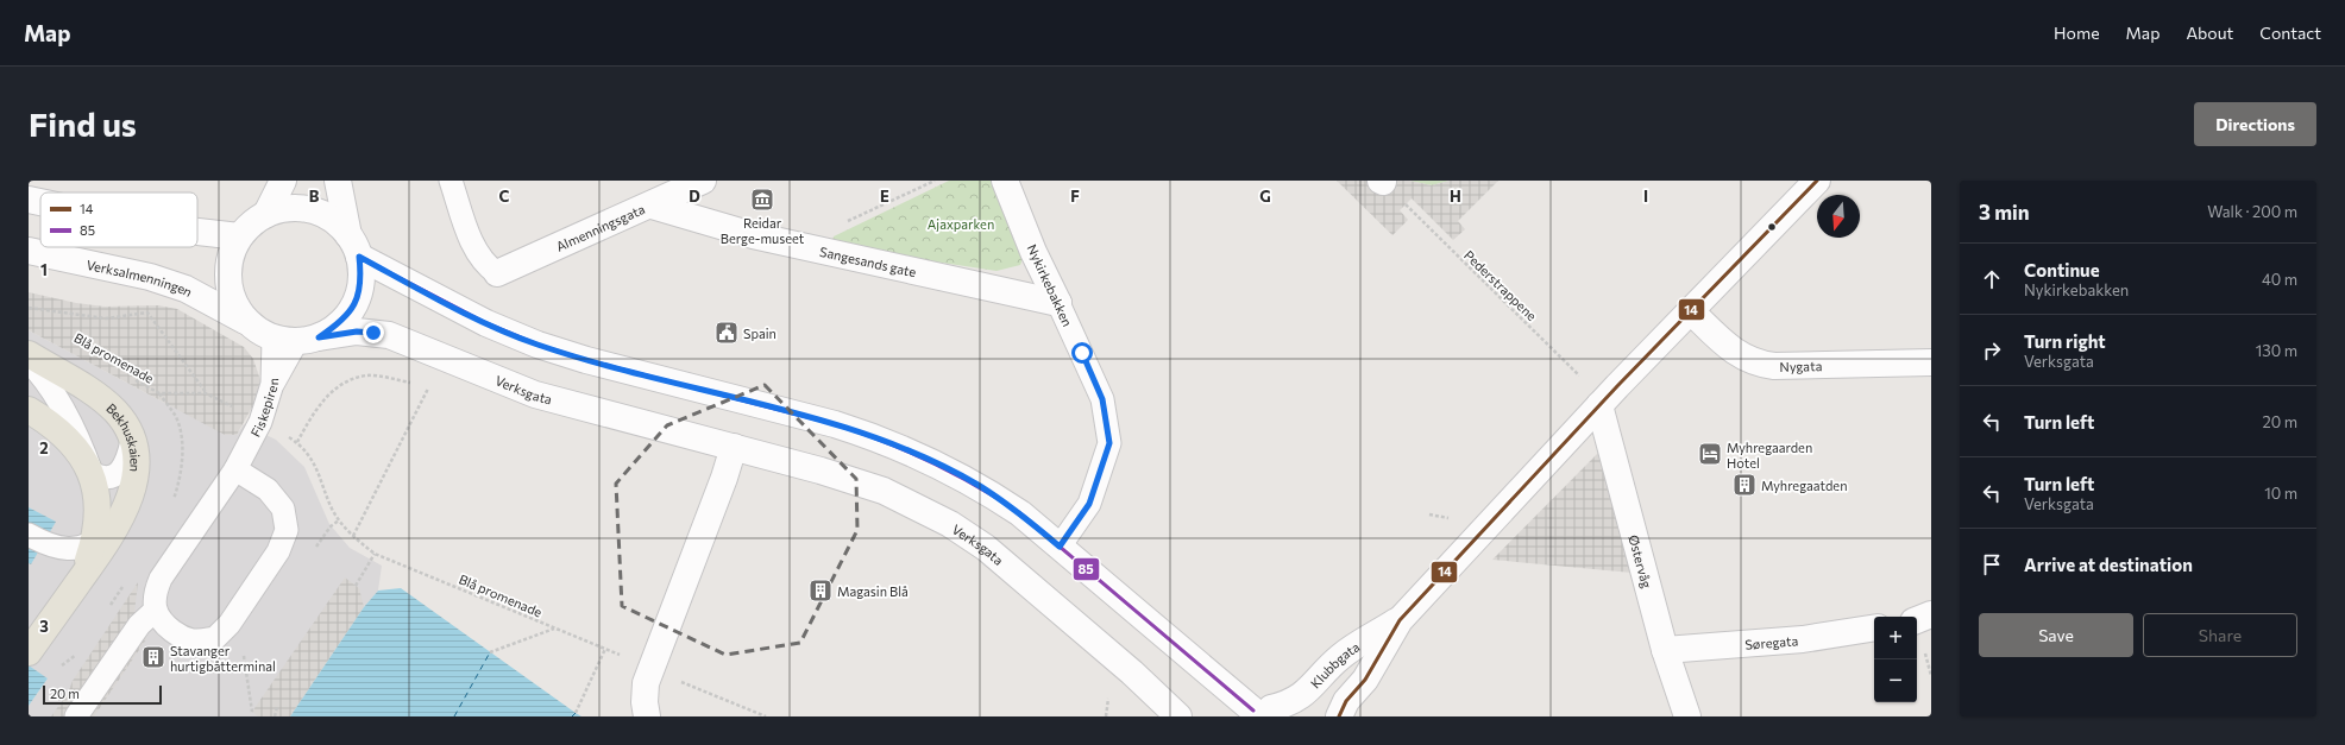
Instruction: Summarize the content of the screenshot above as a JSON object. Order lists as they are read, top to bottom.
{
  "streets": {
    "main road": [
      "Almenningsgata",
      "Sangesands gate",
      "Verksalmenningen",
      "Nykirkebakken",
      "Nygata",
      "Verksgata",
      "Bekhuskaien",
      "Østervåg",
      "Søregata",
      "Klubbgata"
    ],
    "lane": ["Fiskepiren"],
    "path": ["Pederstrappene", "Blå promenade"]
  },
  "crossings": [
    ["Almenningsgata", "Sangesands gate"],
    ["Sangesands gate", "Nykirkebakken"],
    ["Verksalmenningen", "Verksgata"],
    ["Verksalmenningen", "Fiskepiren"],
    ["Nygata", "Klubbgata"],
    ["Verksgata", "Fiskepiren"],
    ["Østervåg", "Søregata"],
    ["Østervåg", "Klubbgata"]
  ],
  "parks": ["Ajaxparken"],
  "places": {
    "museum": ["Reidar Berge-museet"],
    "public building": ["Spain"],
    "hotel": ["Myhregaarden Hotel"],
    "building": ["Myhregaatden", "Magasin Blå", "Stavanger hurtigbåtterminal"]
  },
  "lines": ["transit line 14", "transit line 85"],
  "legend": ["14", "85"],
  "scale_bar": "20 m",
  "north": "bottom",
  "page": {
    "header": "Map",
    "nav": [
      "Home",
      "Map",
      "About",
      "Contact"
    ],
    "buttons": [
      "Directions",
      ["Save", "Share"]
    ],
    "title": "Find us",
    "heading": ["3 min", "Walk · 200 m"],
    "list": [
      ["Continue", "Nykirkebakken", "40 m"],
      ["Turn right", "Verksgata", "130 m"],
      ["Turn left", "20 m"],
      ["Turn left", "Verksgata", "10 m"],
      "Arrive at destination"
    ],
    "map_buttons": ["+", "−"],
    "scale": "20 m"
  },
  "grid": {
    "columns": [
      "B",
      "C",
      "D",
      "E",
      "F",
      "G",
      "H",
      "I"
    ],
    "rows": ["1", "2", "3"]
  }
}
